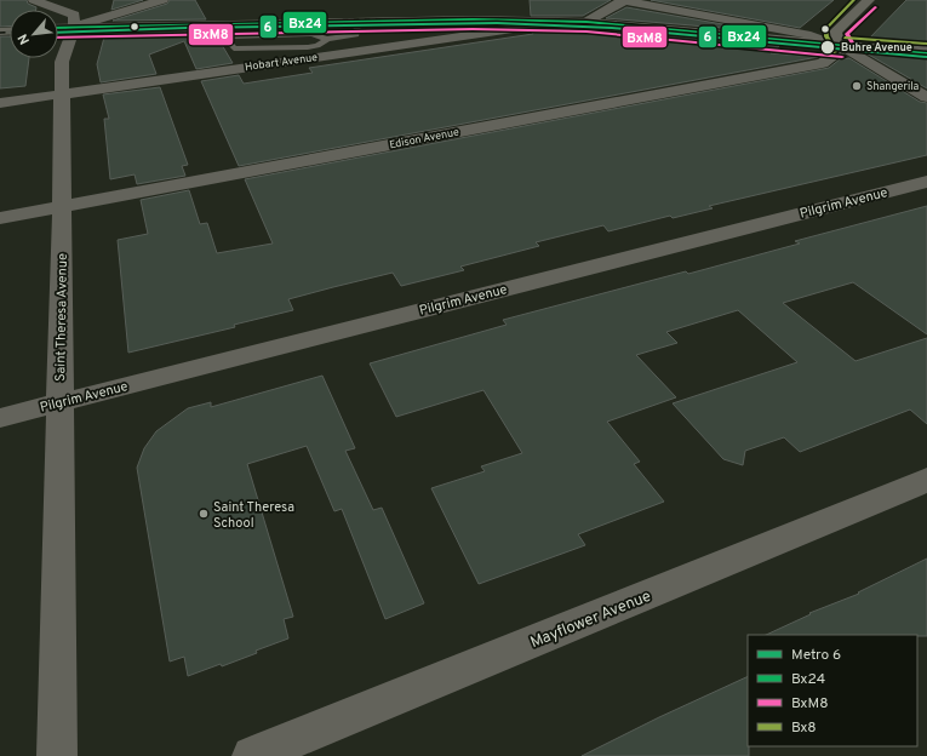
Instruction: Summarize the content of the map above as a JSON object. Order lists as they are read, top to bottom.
{
  "streets": {
    "street": [
      "Hobart Avenue",
      "Edison Avenue",
      "Pilgrim Avenue",
      "Saint Theresa Avenue",
      "Mayflower Avenue"
    ]
  },
  "crossings": [
    ["Hobart Avenue", "Saint Theresa Avenue"],
    ["Edison Avenue", "Saint Theresa Avenue"],
    ["Pilgrim Avenue", "Saint Theresa Avenue"]
  ],
  "places": ["Buhre Avenue", "Shangerila", "Saint Theresa School"],
  "lines": [
    "transit line Bx8",
    "transit line BxM8",
    "transit line Bx24",
    "metro line 6"
  ],
  "legend": [
    "Metro 6",
    "Bx24",
    "BxM8",
    "Bx8"
  ],
  "north": "bottom left"
}
